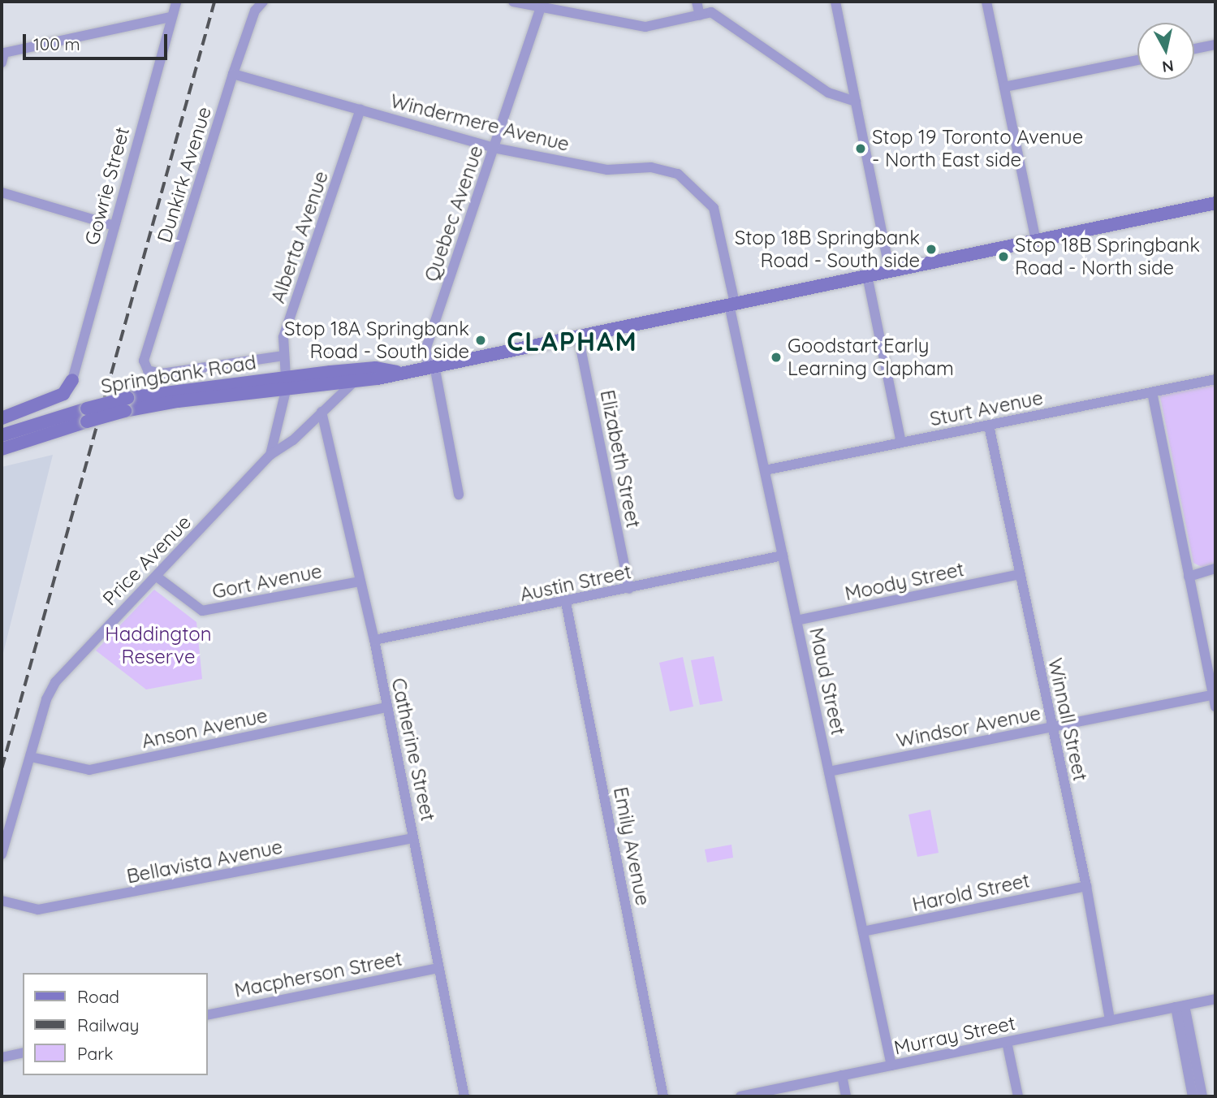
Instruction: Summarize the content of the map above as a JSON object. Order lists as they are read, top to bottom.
{
  "streets": {
    "main road": ["Springbank Road"],
    "street": [
      "Windermere Avenue",
      "Dunkirk Avenue",
      "Gowrie Street",
      "Quebec Avenue",
      "Alberta Avenue",
      "Sturt Avenue",
      "Elizabeth Street",
      "Price Avenue",
      "Gort Avenue",
      "Moody Street",
      "Austin Street",
      "Maud Street",
      "Winnall Street",
      "Windsor Avenue",
      "Anson Avenue",
      "Catherine Street",
      "Emily Avenue",
      "Bellavista Avenue",
      "Harold Street",
      "Macpherson Street",
      "Murray Street"
    ]
  },
  "crossings": [
    ["Windermere Avenue", "Dunkirk Avenue"],
    ["Windermere Avenue", "Quebec Avenue"],
    ["Windermere Avenue", "Alberta Avenue"],
    ["Windermere Avenue", "Springbank Road"],
    ["Windermere Avenue", "Maud Street"],
    ["Dunkirk Avenue", "Springbank Road"],
    ["Quebec Avenue", "Springbank Road"],
    ["Alberta Avenue", "Springbank Road"],
    ["Springbank Road", "Elizabeth Street"],
    ["Springbank Road", "Price Avenue"],
    ["Springbank Road", "Maud Street"],
    ["Sturt Avenue", "Maud Street"],
    ["Sturt Avenue", "Winnall Street"],
    ["Elizabeth Street", "Austin Street"],
    ["Price Avenue", "Gort Avenue"],
    ["Price Avenue", "Anson Avenue"],
    ["Price Avenue", "Catherine Street"],
    ["Gort Avenue", "Catherine Street"],
    ["Moody Street", "Maud Street"],
    ["Moody Street", "Winnall Street"],
    ["Austin Street", "Maud Street"],
    ["Austin Street", "Catherine Street"],
    ["Austin Street", "Emily Avenue"],
    ["Maud Street", "Windsor Avenue"],
    ["Maud Street", "Harold Street"],
    ["Maud Street", "Murray Street"],
    ["Winnall Street", "Windsor Avenue"],
    ["Winnall Street", "Harold Street"],
    ["Winnall Street", "Murray Street"],
    ["Anson Avenue", "Catherine Street"],
    ["Catherine Street", "Bellavista Avenue"],
    ["Catherine Street", "Macpherson Street"]
  ],
  "districts": ["CLAPHAM"],
  "parks": ["Haddington Reserve"],
  "places": [
    "Stop 19 Toronto Avenue - North East side",
    "Stop 18B Springbank Road - South side",
    "Stop 18B Springbank Road - North side",
    "Stop 18A Springbank Road - South side",
    "Goodstart Early Learning Clapham"
  ],
  "legend": ["Road", "Railway", "Park"],
  "scale_bar": "100 m",
  "north": "bottom"
}
